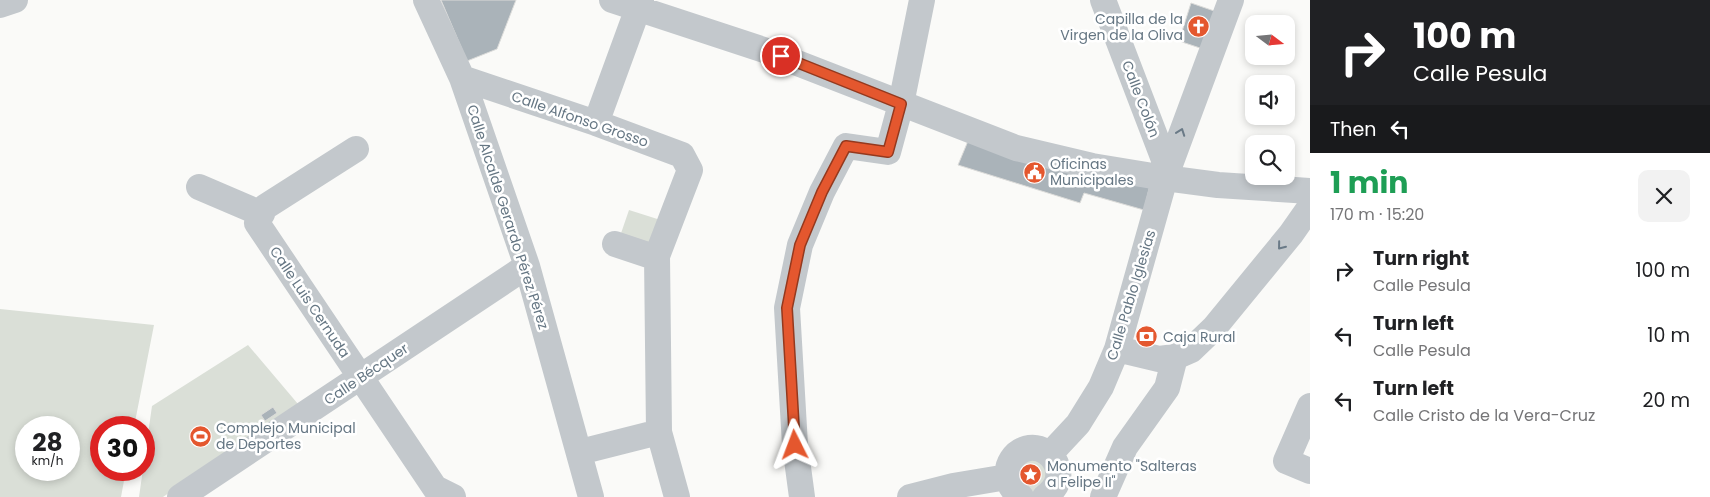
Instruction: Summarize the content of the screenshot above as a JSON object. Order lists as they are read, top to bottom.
{
  "streets": {
    "street": [
      "Calle Colón",
      "Calle Alfonso Grosso",
      "Calle Alcalde Gerardo Pérez Pérez",
      "Calle Pablo Iglesias",
      "Calle Luis Cernuda",
      "Calle Bécquer"
    ]
  },
  "crossings": [
    ["Calle Colón", "Calle Pablo Iglesias"],
    ["Calle Alfonso Grosso", "Calle Alcalde Gerardo Pérez Pérez"],
    ["Calle Alcalde Gerardo Pérez Pérez", "Calle Bécquer"],
    ["Calle Luis Cernuda", "Calle Bécquer"]
  ],
  "one_way": ["Calle Pablo Iglesias"],
  "places": {
    "church": ["Capilla de la Virgen de la Oliva"],
    "public building": ["Oficinas Municipales"],
    "bank": ["Caja Rural"],
    "sports": ["Complejo Municipal de Deportes"],
    "place": ["Monumento \"Salteras a Felipe II\""]
  },
  "north": "right",
  "page": {
    "turn": ["100 m", "Calle Pesula"],
    "then": "Then",
    "heading": ["1 min", "170 m · 15:20"],
    "list": [
      {
        "name": "Turn right",
        "note": "Calle Pesula",
        "value": "100 m"
      },
      {
        "name": "Turn left",
        "note": "Calle Pesula",
        "value": "10 m"
      },
      {
        "name": "Turn left",
        "note": "Calle Cristo de la Vera-Cruz",
        "value": "20 m"
      }
    ],
    "speed": "28 km/h",
    "limit": "30"
  }
}
